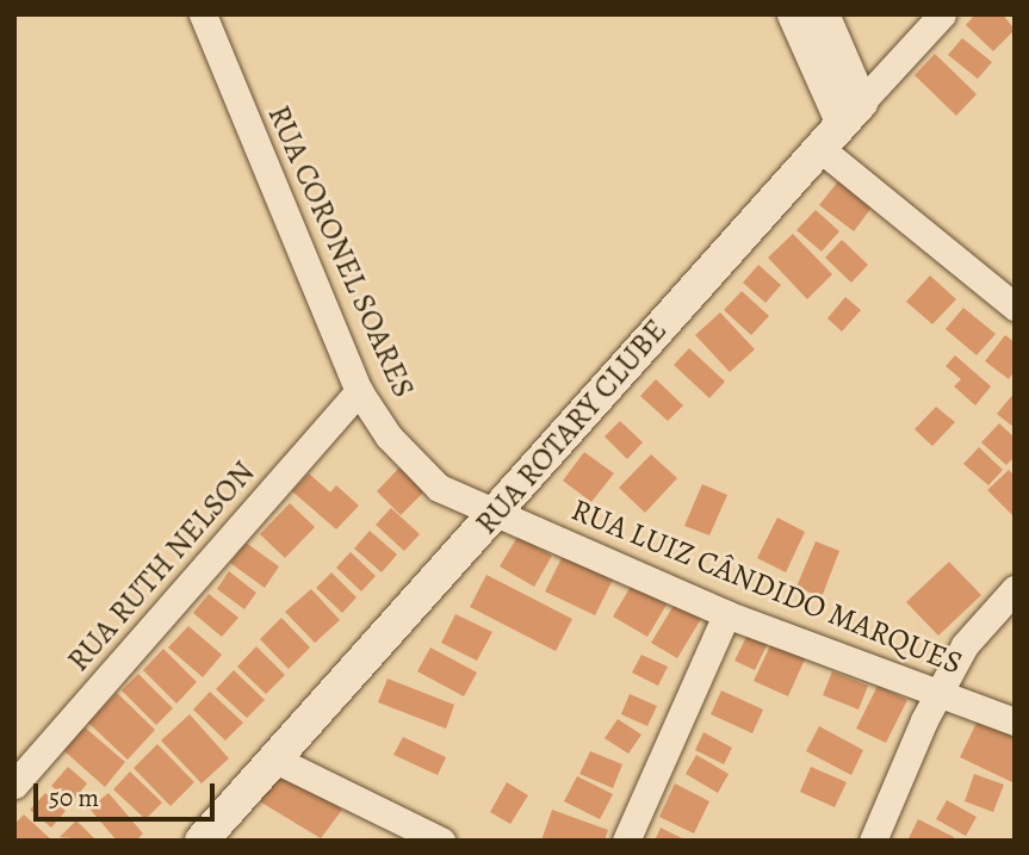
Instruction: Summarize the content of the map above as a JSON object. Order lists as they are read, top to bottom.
{
  "streets": {
    "street": [
      "RUA CORONEL SOARES",
      "RUA ROTARY CLUBE",
      "RUA RUTH NELSON",
      "RUA LUIZ CÂNDIDO MARQUES"
    ]
  },
  "crossings": [
    ["RUA CORONEL SOARES", "RUA ROTARY CLUBE"],
    ["RUA CORONEL SOARES", "RUA RUTH NELSON"],
    ["RUA CORONEL SOARES", "RUA LUIZ CÂNDIDO MARQUES"],
    ["RUA ROTARY CLUBE", "RUA LUIZ CÂNDIDO MARQUES"]
  ],
  "scale_bar": "50 m"
}
